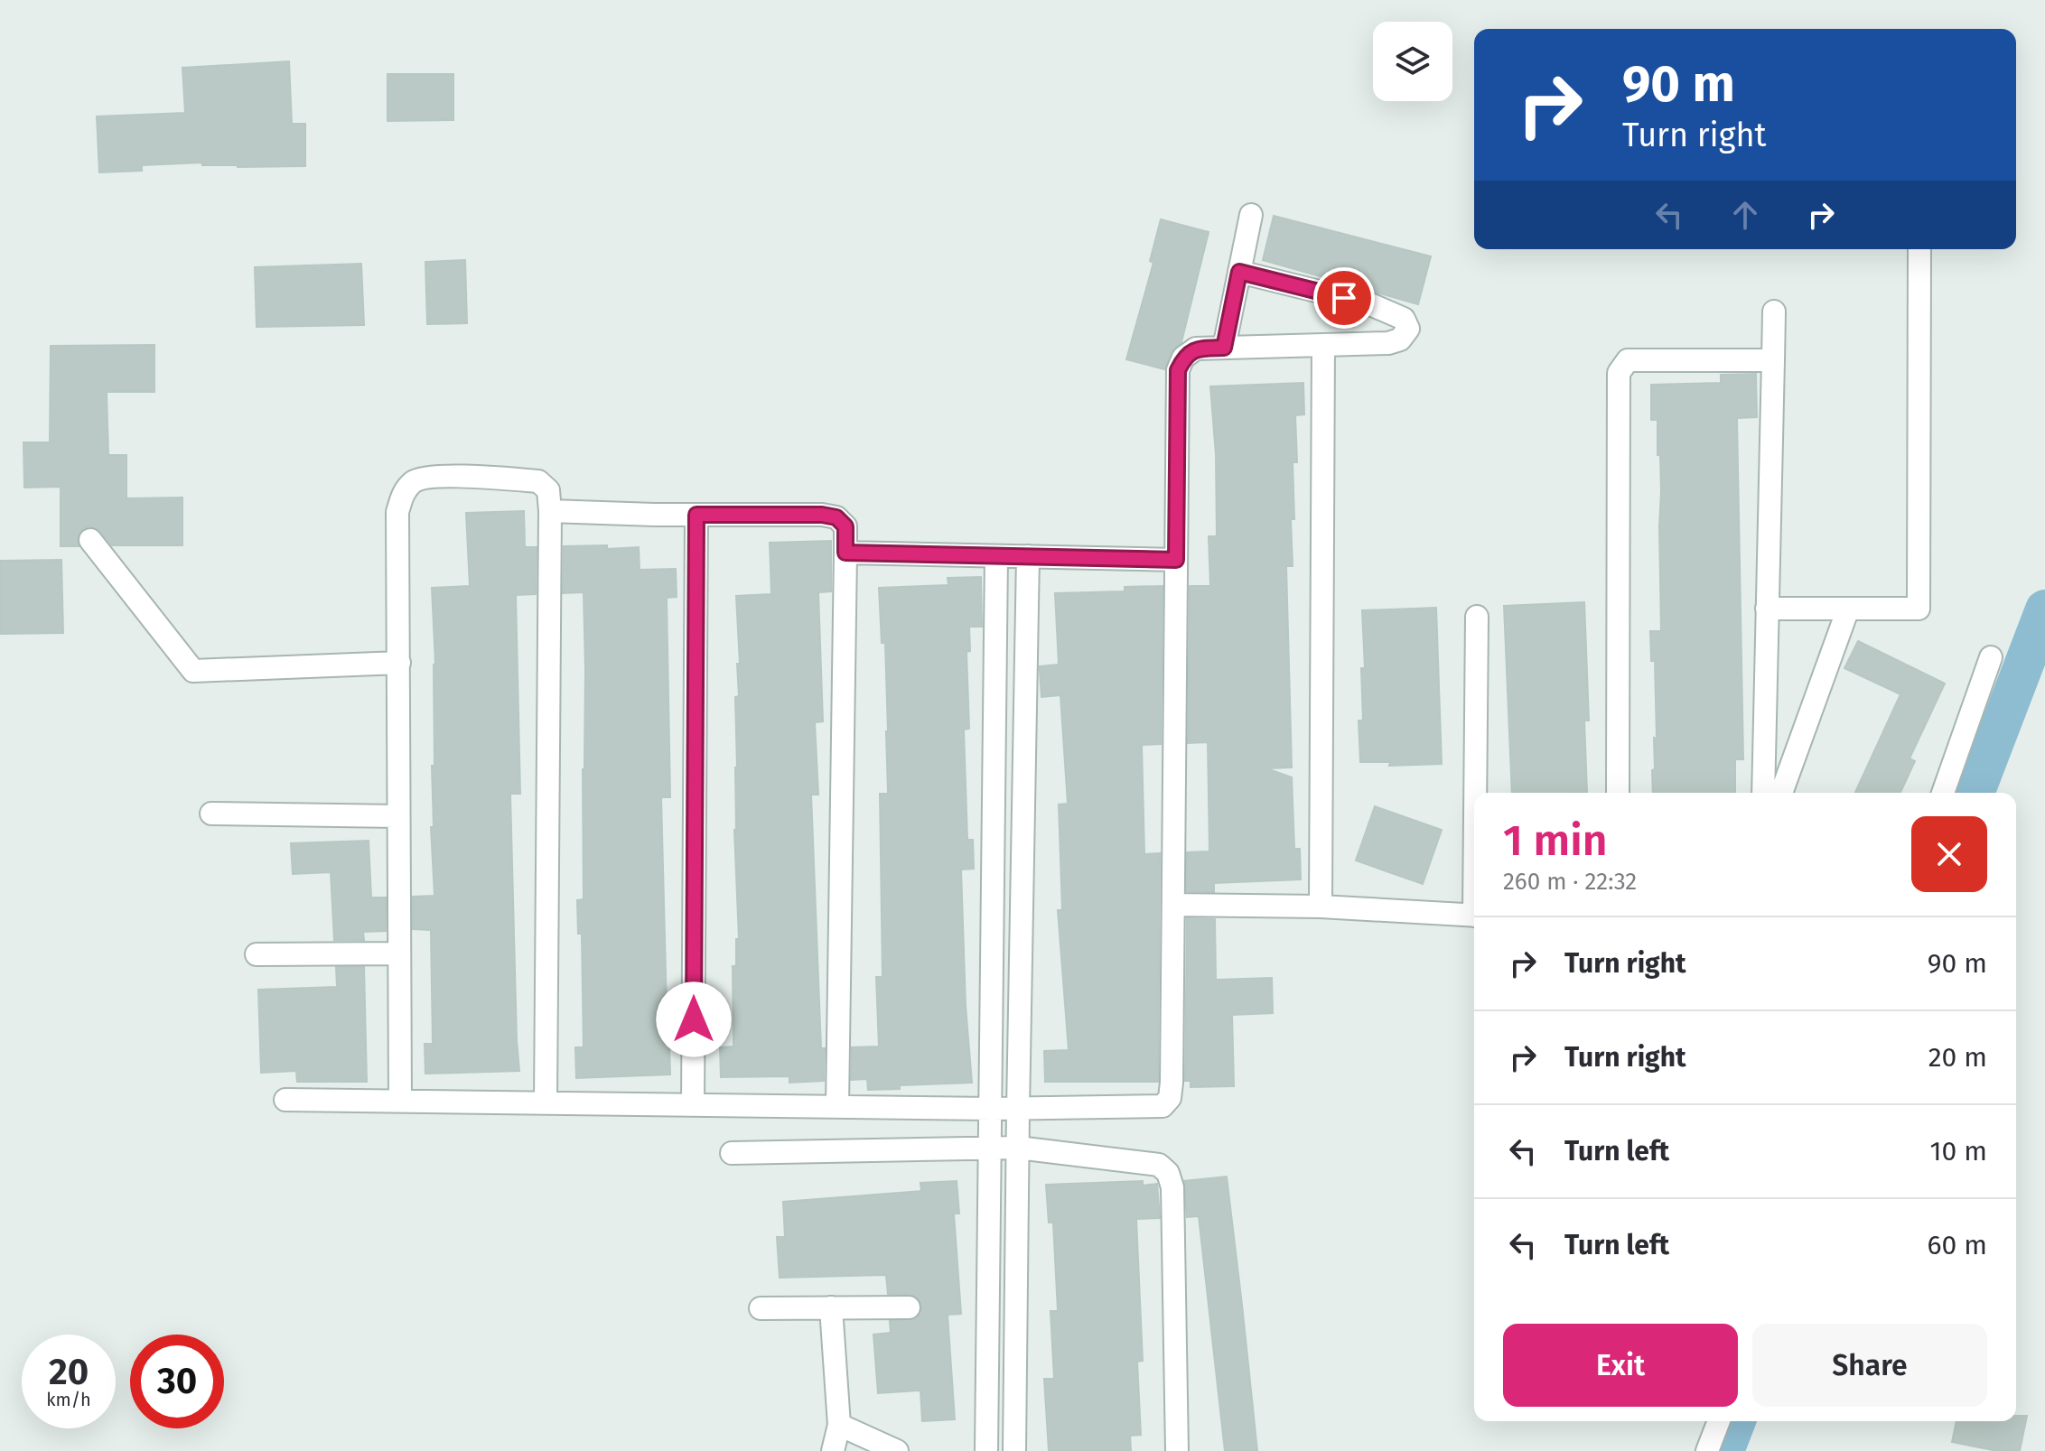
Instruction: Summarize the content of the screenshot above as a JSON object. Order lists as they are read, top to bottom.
{
  "page": {
    "turn": ["90 m", "Turn right"],
    "heading": ["1 min", "260 m · 22:32"],
    "list": [
      {
        "name": "Turn right",
        "value": "90 m"
      },
      {
        "name": "Turn right",
        "value": "20 m"
      },
      {
        "name": "Turn left",
        "value": "10 m"
      },
      {
        "name": "Turn left",
        "value": "60 m"
      }
    ],
    "buttons": ["Exit", "Share"],
    "speed": "20 km/h",
    "limit": "30"
  }
}
